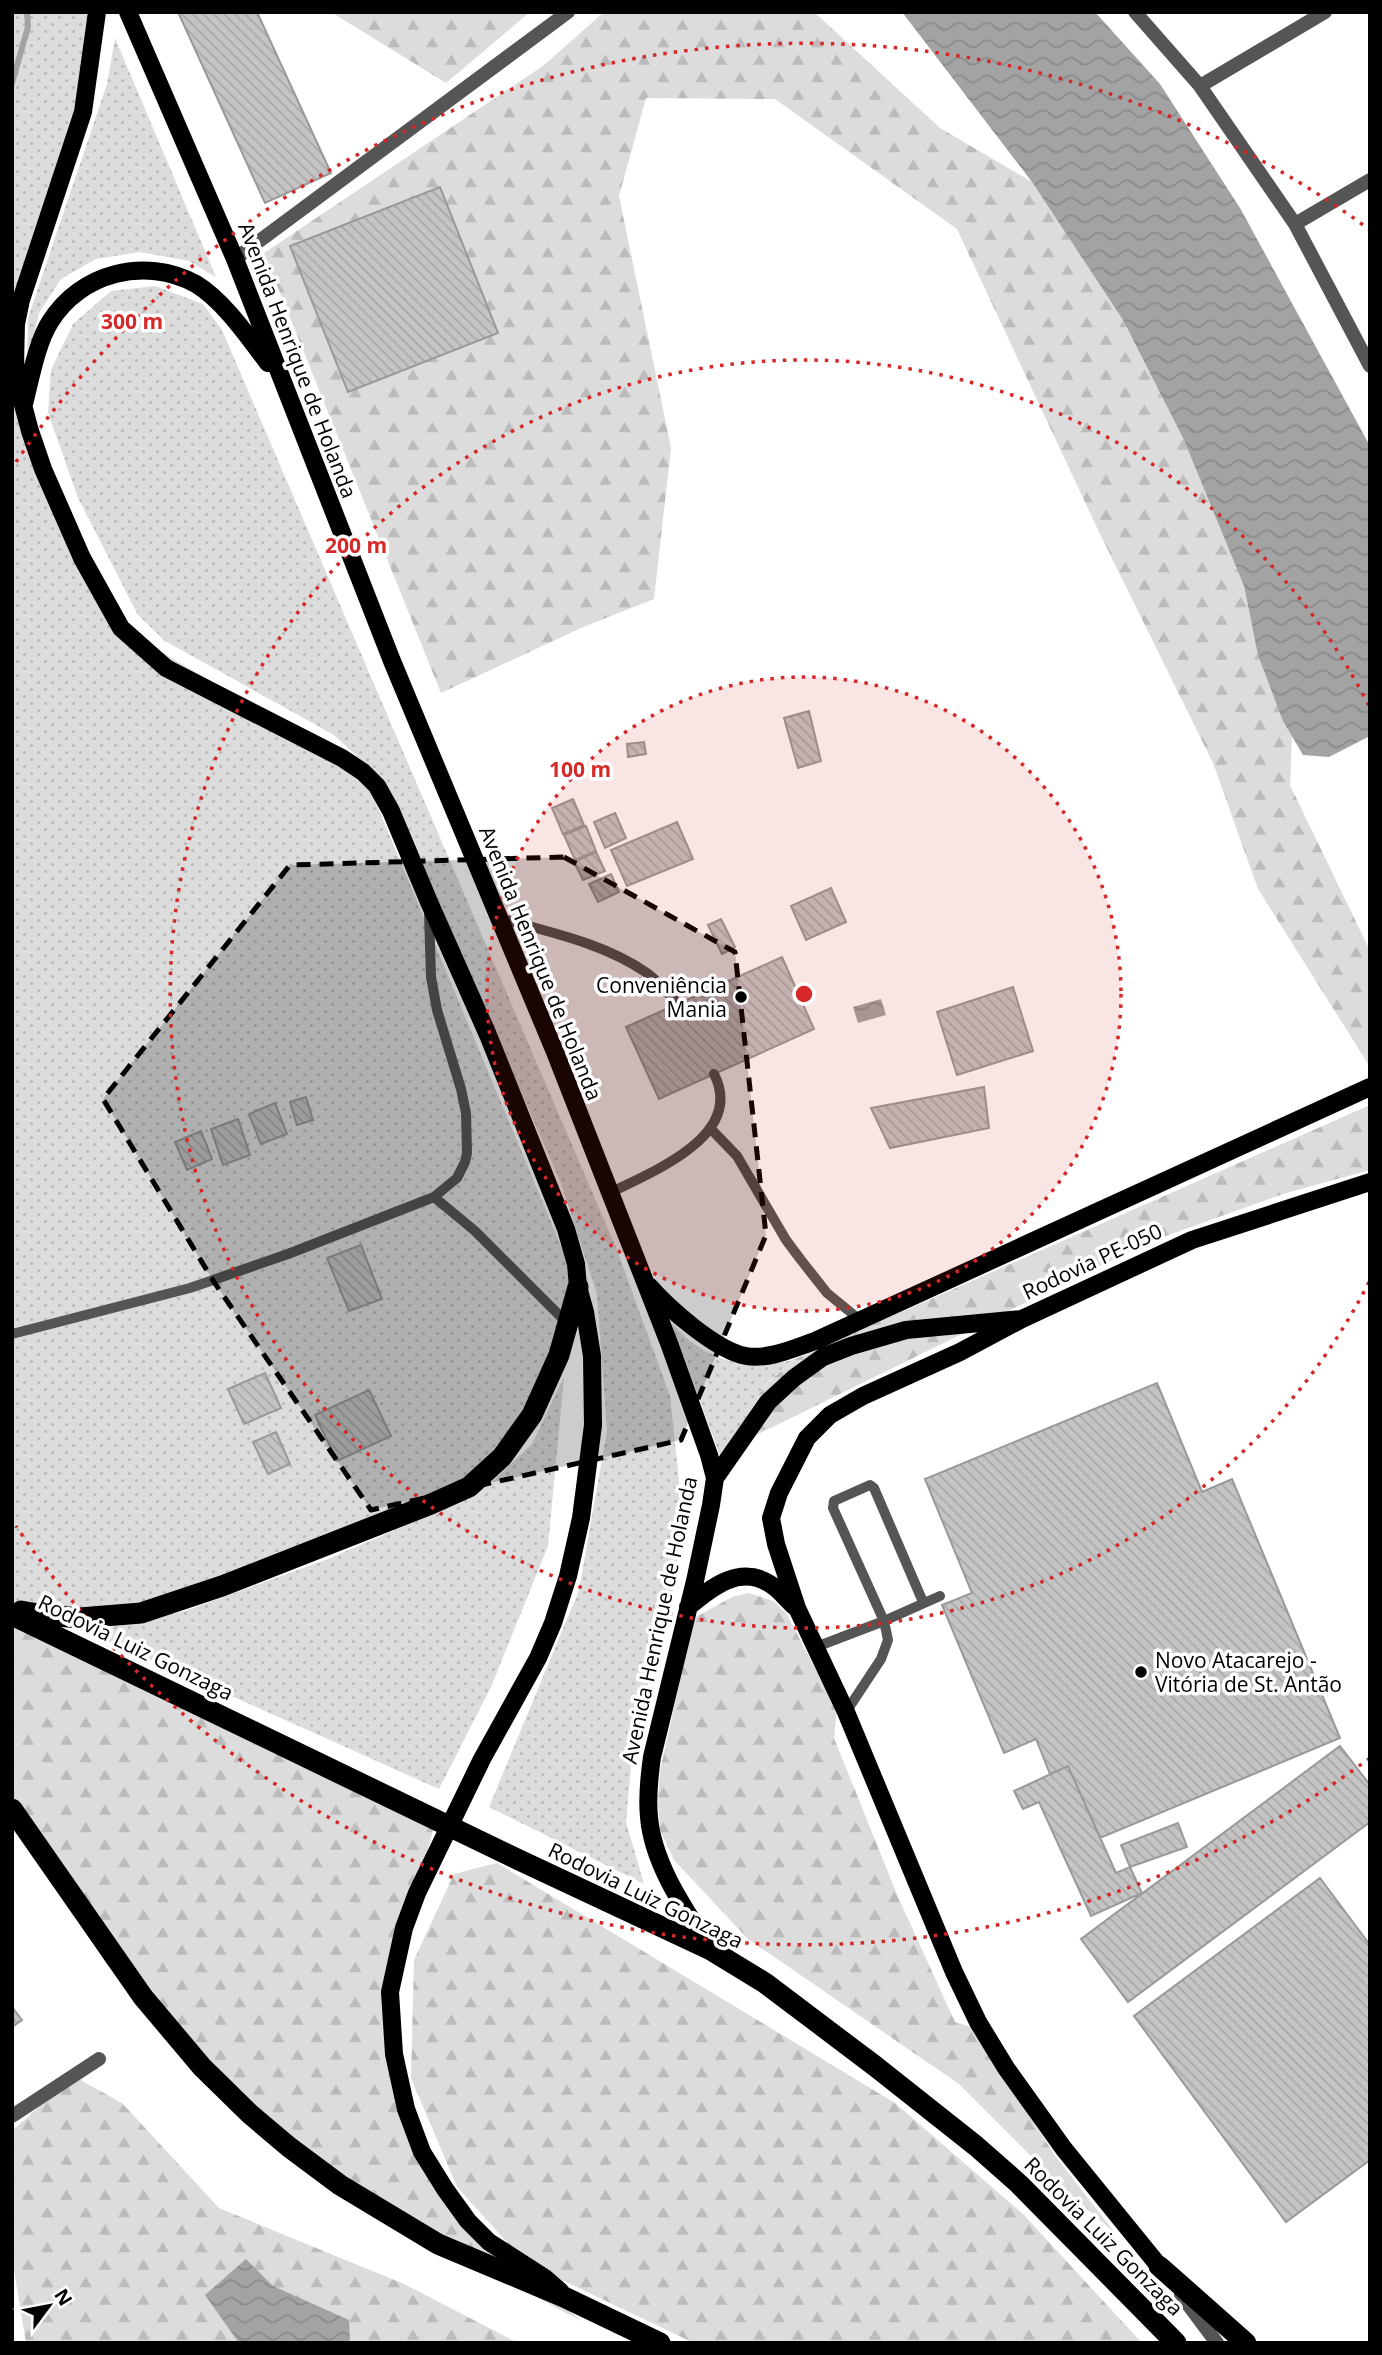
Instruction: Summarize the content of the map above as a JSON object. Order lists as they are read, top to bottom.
{
  "streets": {
    "highway": ["Rodovia Luiz Gonzaga"],
    "main road": ["Avenida Henrique de Holanda", "Rodovia PE-050"]
  },
  "crossings": [
    ["Avenida Henrique de Holanda", "Rodovia PE-050"],
    ["Avenida Henrique de Holanda", "Rodovia Luiz Gonzaga"]
  ],
  "places": ["Conveniência Mania", "Novo Atacarejo - Vitória de St. Antão"],
  "north": "top right",
  "rings": ["300 m", "200 m", "100 m"]
}
